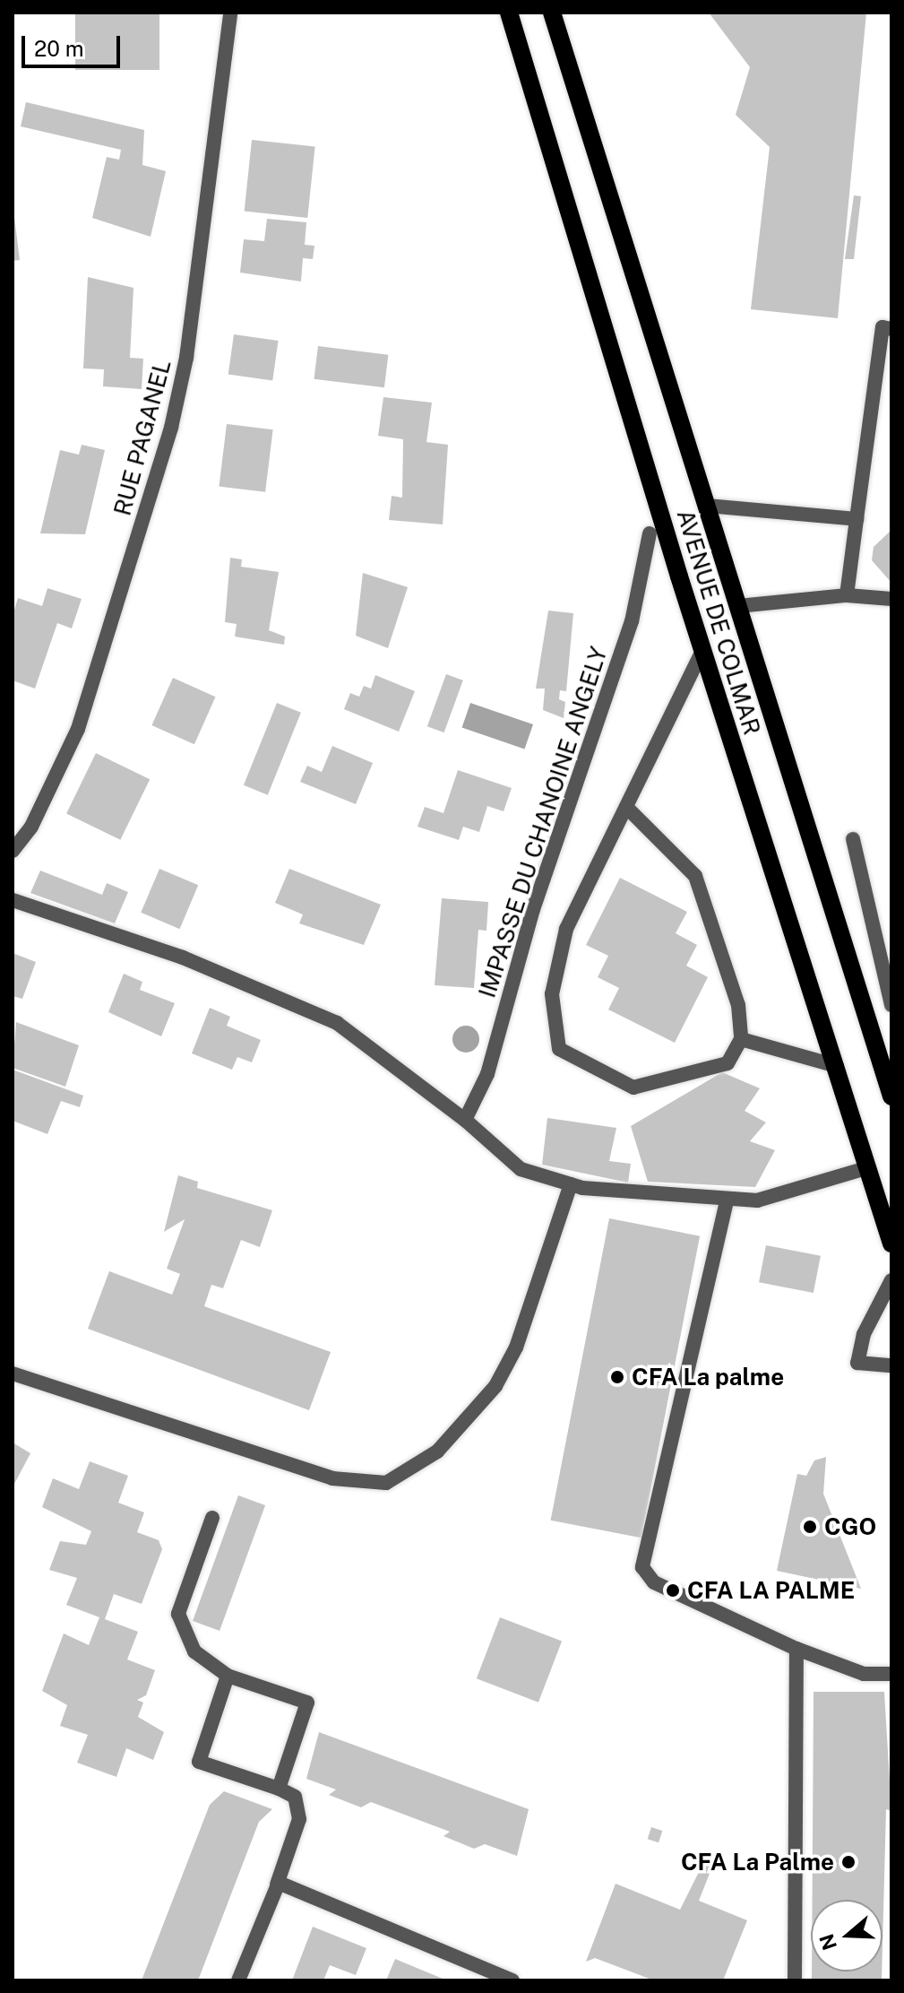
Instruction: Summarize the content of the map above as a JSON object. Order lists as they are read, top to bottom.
{
  "streets": {
    "main road": ["AVENUE DE COLMAR"],
    "street": ["RUE PAGANEL", "IMPASSE DU CHANOINE ANGELY"]
  },
  "places": [
    "CFA La palme",
    "CGO",
    "CFA LA PALME",
    "CFA La Palme"
  ],
  "scale_bar": "20 m",
  "north": "left"
}
